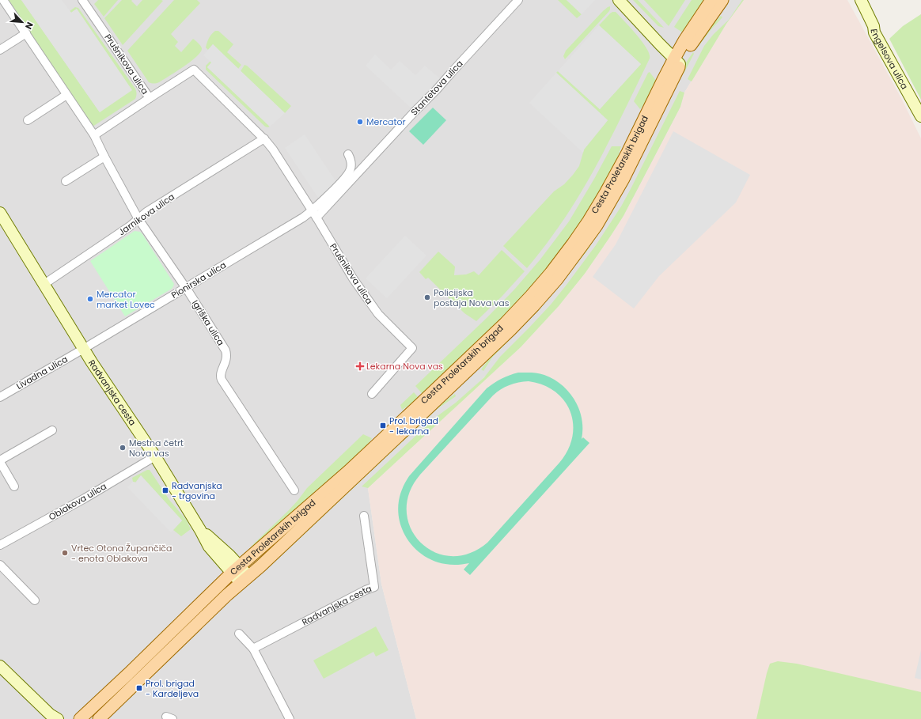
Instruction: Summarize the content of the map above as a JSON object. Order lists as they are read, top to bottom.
{
  "streets": {
    "main road": ["Cesta Proletarskih brigad"],
    "street": [
      "Engelsova ulica",
      "Prušnikova ulica",
      "Stantetova ulica",
      "Jarnikova ulica",
      "Pionirska ulica",
      "Igriška ulica",
      "Livadna ulica",
      "Radvanjska cesta",
      "Oblakova ulica"
    ]
  },
  "crossings": [
    ["Prušnikova ulica", "Stantetova ulica"],
    ["Prušnikova ulica", "Jarnikova ulica"],
    ["Prušnikova ulica", "Pionirska ulica"],
    ["Stantetova ulica", "Pionirska ulica"],
    ["Cesta Proletarskih brigad", "Radvanjska cesta"],
    ["Jarnikova ulica", "Igriška ulica"],
    ["Jarnikova ulica", "Radvanjska cesta"],
    ["Pionirska ulica", "Igriška ulica"],
    ["Pionirska ulica", "Livadna ulica"],
    ["Pionirska ulica", "Radvanjska cesta"],
    ["Livadna ulica", "Radvanjska cesta"],
    ["Radvanjska cesta", "Oblakova ulica"]
  ],
  "places": {
    "other": [
      "Mercator",
      "Policijska postaja Nova vas",
      "Mercator market Lovec",
      "Mestna četrt Nova vas",
      "Vrtec Otona Župančiča - enota Oblakova"
    ],
    "health": ["Lekarna Nova vas"],
    "transit": ["Prol. brigad - lekarna", "Radvanjska - trgovina", "Prol. brigad - Kardeljeva"]
  },
  "north": "bottom right"
}
